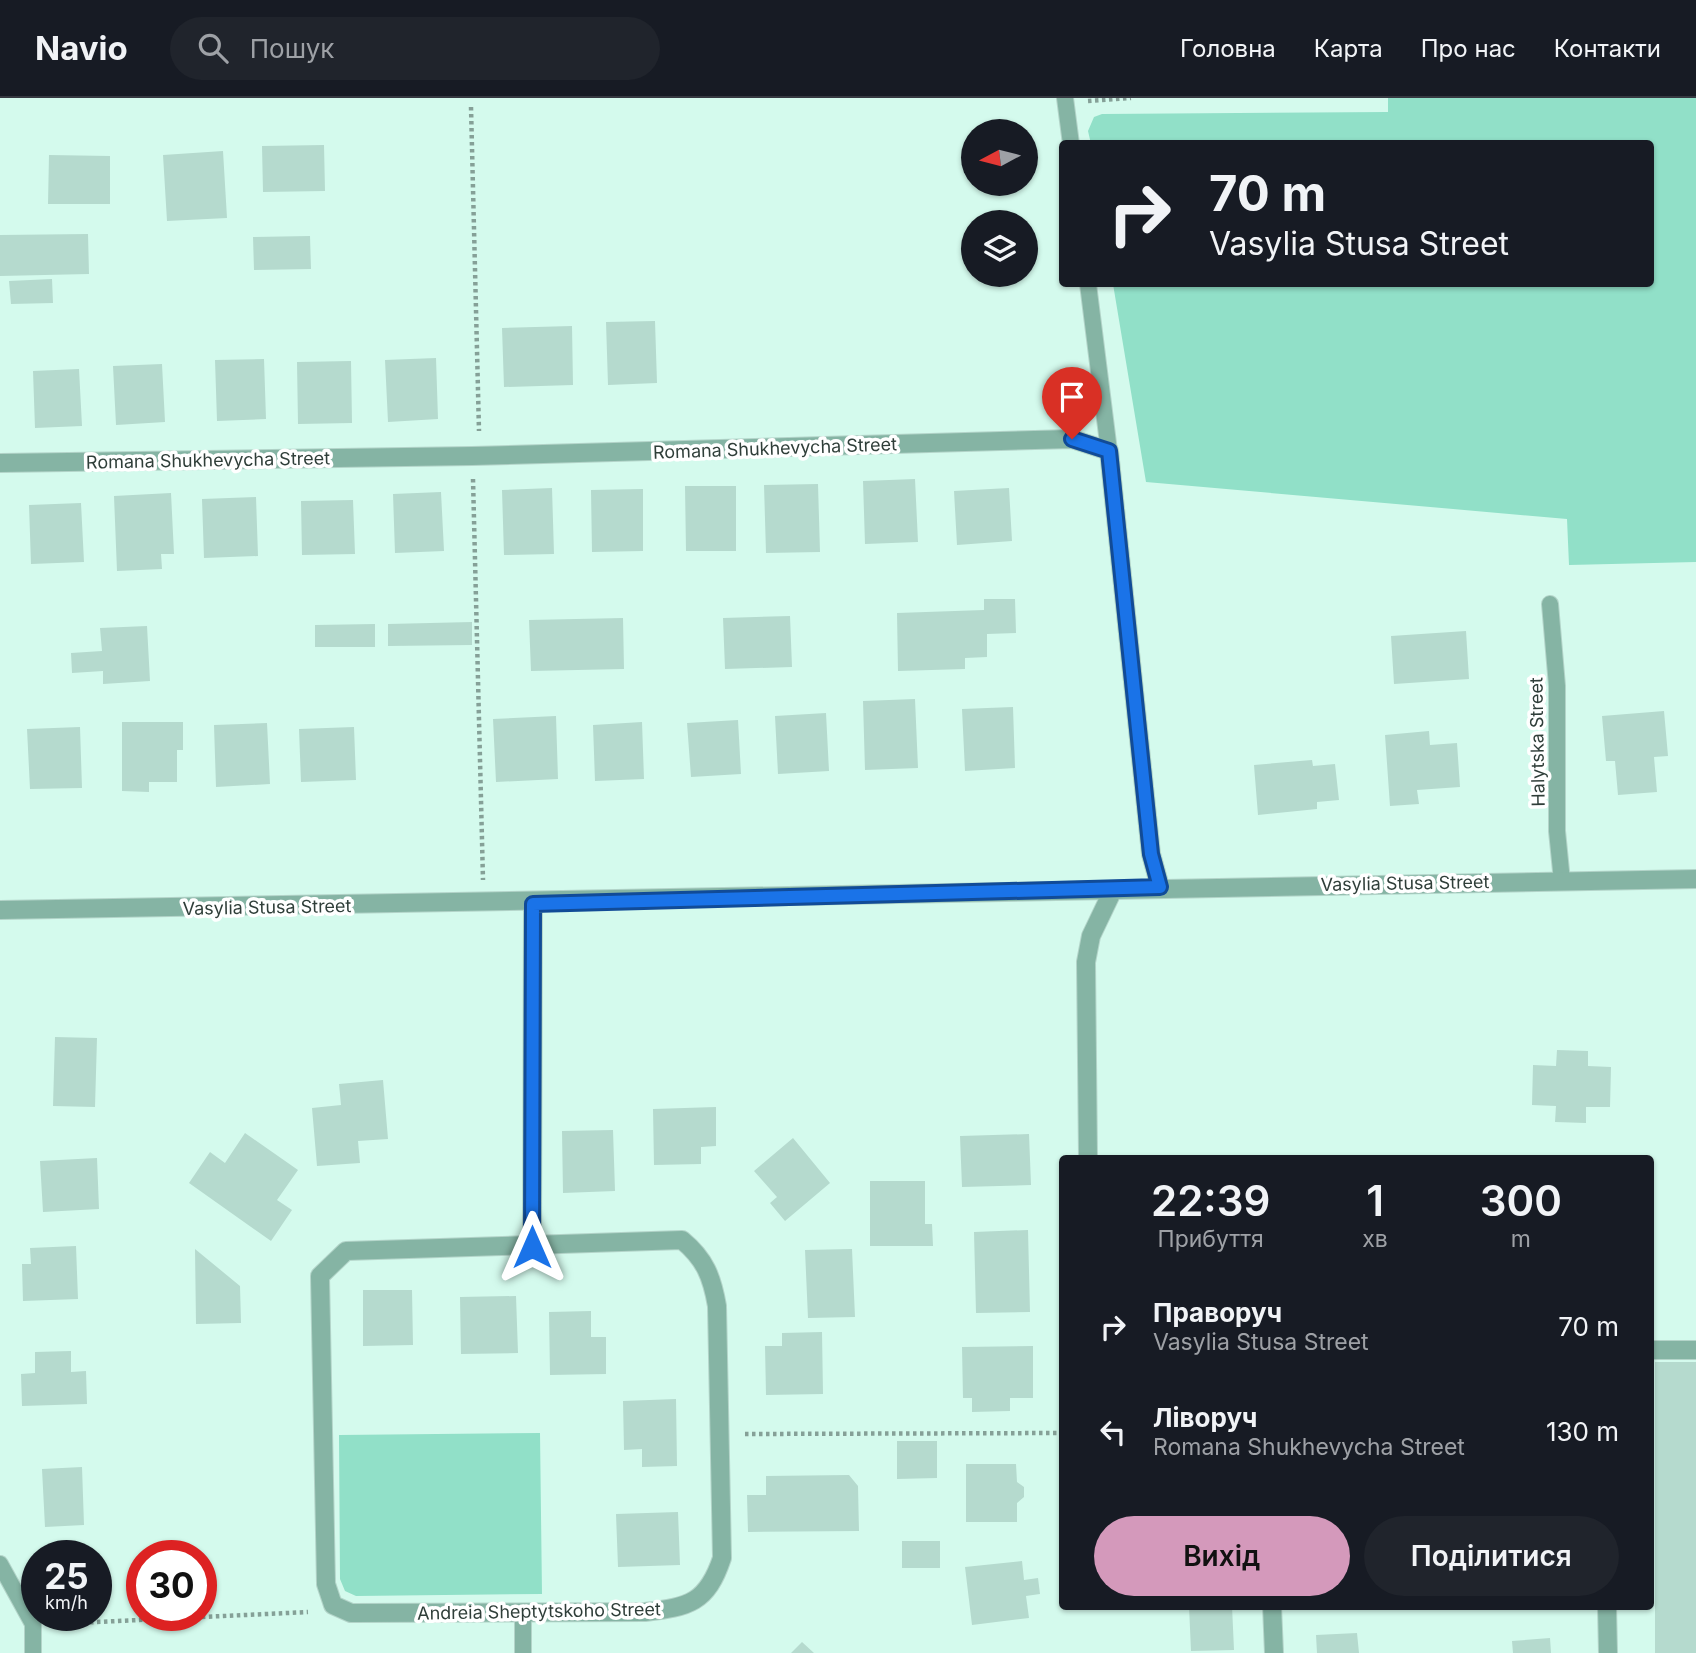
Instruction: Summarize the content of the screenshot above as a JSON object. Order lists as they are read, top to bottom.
{
  "streets": {
    "street": ["Romana Shukhevycha Street", "Vasylia Stusa Street", "Andreia Sheptytskoho Street"],
    "lane": ["Halytska Street"]
  },
  "crossings": [
    ["Halytska Street", "Vasylia Stusa Street"]
  ],
  "north": "left",
  "page": {
    "header": "Navio",
    "search": "Пошук",
    "nav": [
      "Головна",
      "Карта",
      "Про нас",
      "Контакти"
    ],
    "turn": ["70 m", "Vasylia Stusa Street"],
    "eta": [
      "22:39",
      "Прибуття",
      "1",
      "хв",
      "300",
      "m"
    ],
    "list": [
      {
        "name": "Праворуч",
        "note": "Vasylia Stusa Street",
        "value": "70 m"
      },
      {
        "name": "Ліворуч",
        "note": "Romana Shukhevycha Street",
        "value": "130 m"
      }
    ],
    "buttons": ["Вихід", "Поділитися"],
    "speed": "25 km/h",
    "limit": "30"
  }
}
